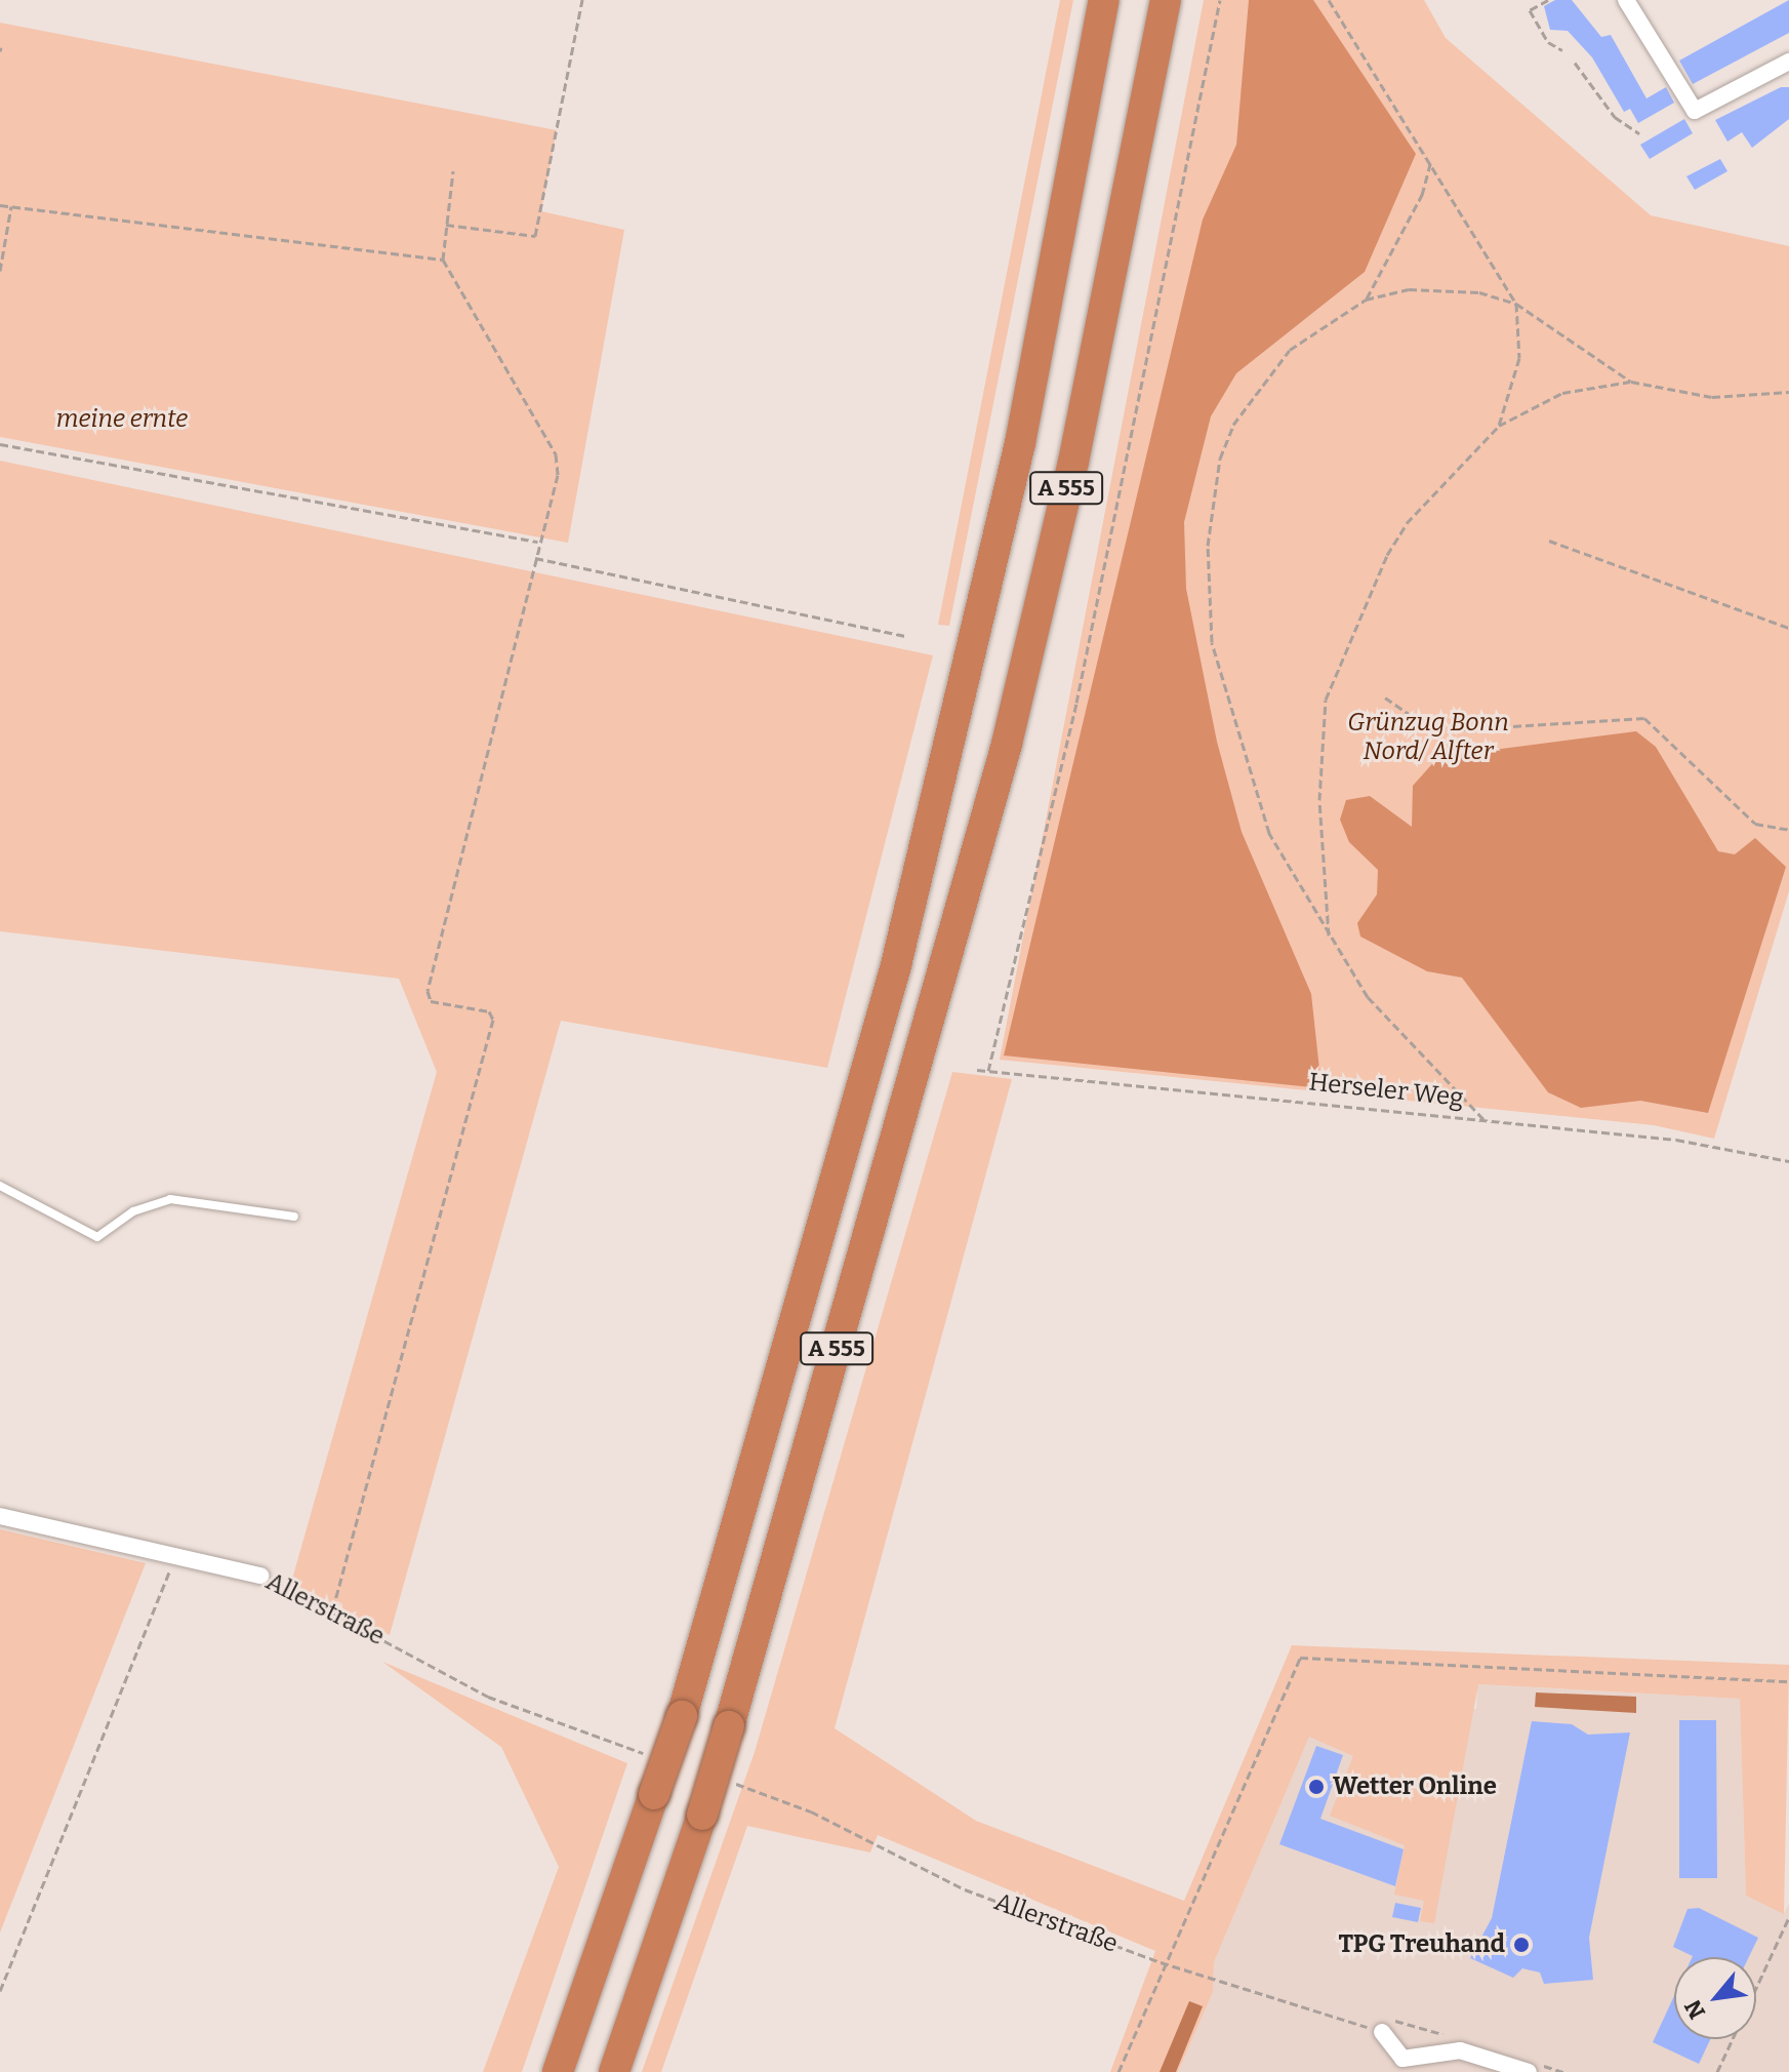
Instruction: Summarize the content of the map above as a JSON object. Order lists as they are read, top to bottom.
{
  "streets": {
    "highway": ["A 555"],
    "street": ["Allerstraße"],
    "path": ["Herseler Weg"]
  },
  "parks": ["meine ernte", "Grünzug Bonn Nord/ Alfter"],
  "places": ["Wetter Online", "TPG Treuhand"],
  "north": "bottom left"
}
